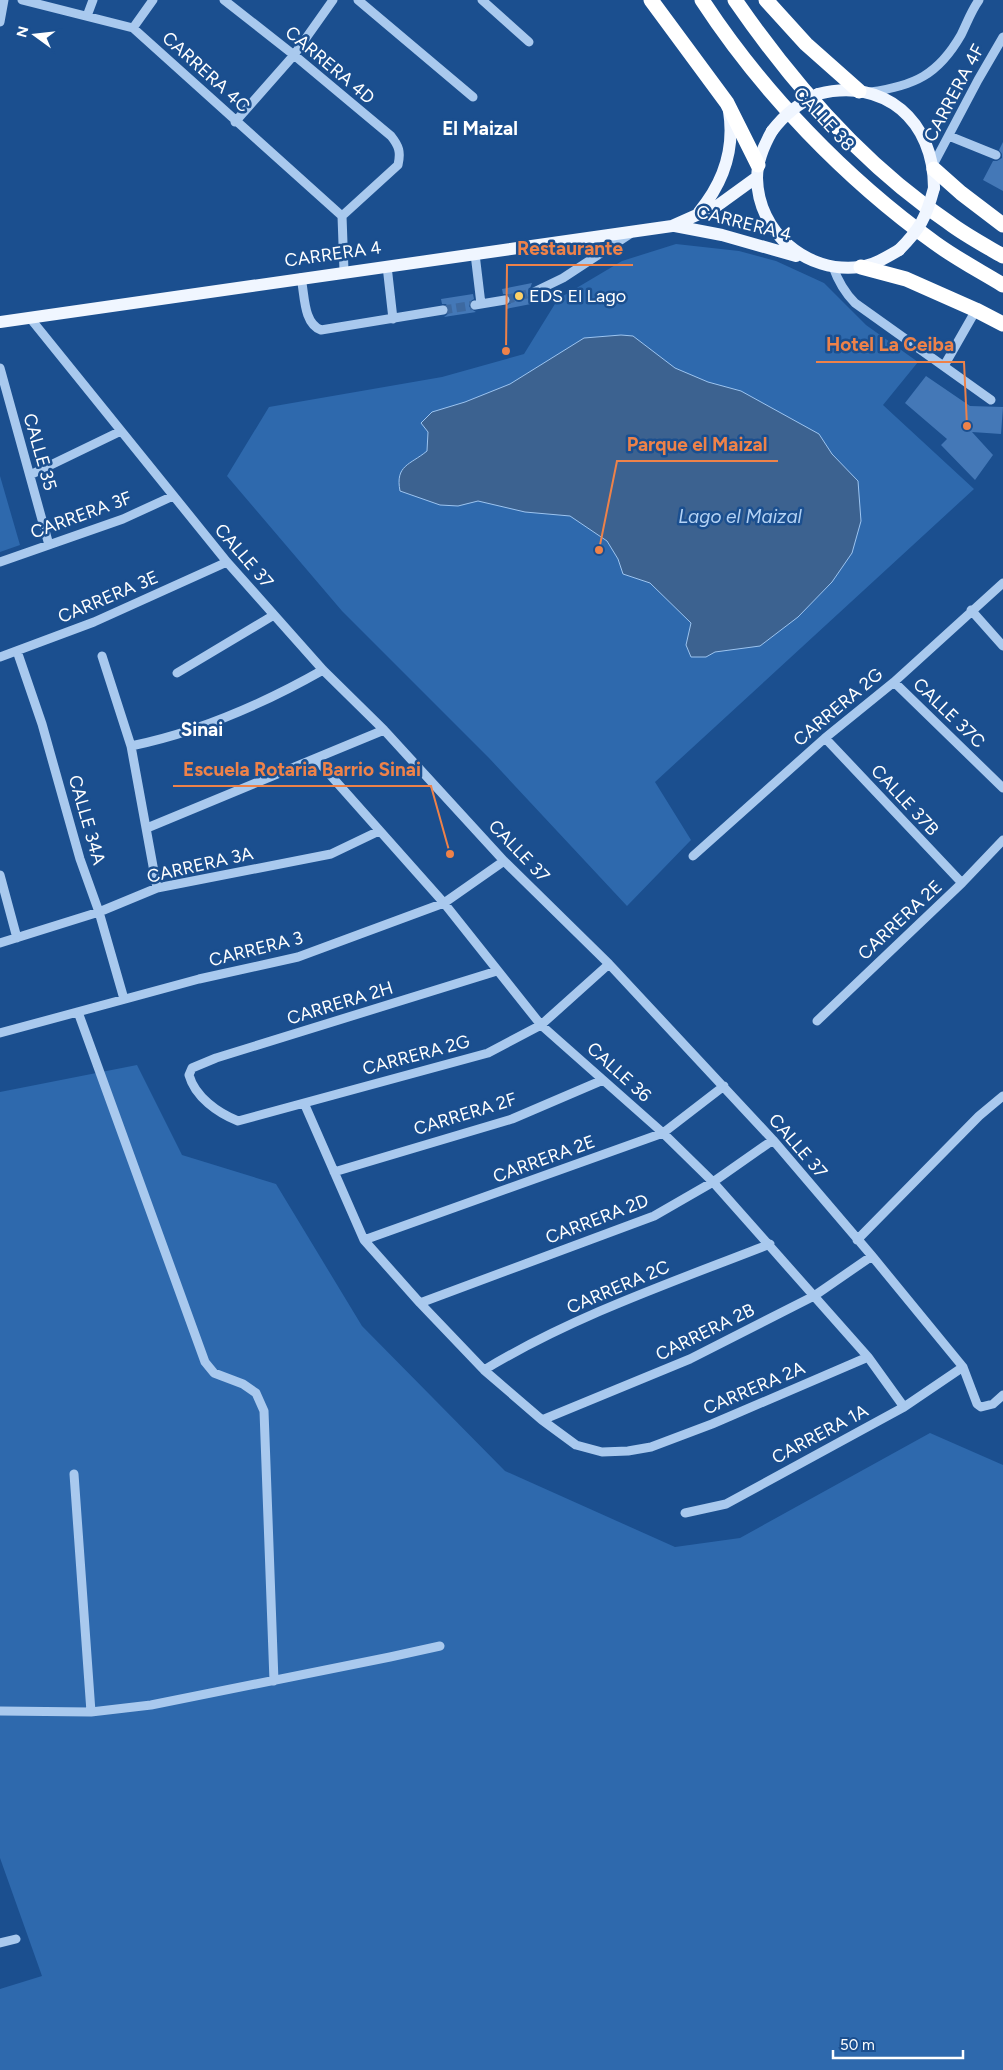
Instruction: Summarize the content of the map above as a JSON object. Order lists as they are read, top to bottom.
{
  "streets": {
    "highway": ["CALLE 38"],
    "main road": ["CARRERA 4"],
    "street": [
      "CARRERA 4D",
      "CARRERA 4C",
      "CARRERA 4F",
      "CALLE 35",
      "CARRERA 3F",
      "CALLE 37",
      "CARRERA 3E",
      "CARRERA 2G",
      "CALLE 37C",
      "CALLE 37B",
      "CALLE 34A",
      "CARRERA 3A",
      "CARRERA 2E",
      "CARRERA 3",
      "CARRERA 2H",
      "CALLE 36",
      "CARRERA 2F",
      "CARRERA 2D",
      "CARRERA 2C",
      "CARRERA 2B",
      "CARRERA 2A",
      "CARRERA 1A"
    ]
  },
  "crossings": [
    ["CARRERA 4D", "CARRERA 4C"],
    ["CARRERA 4F", "CARRERA 4"],
    ["CARRERA 4", "CALLE 37"],
    ["CALLE 35", "CARRERA 3F"],
    ["CARRERA 3F", "CALLE 37"],
    ["CALLE 37", "CARRERA 3E"],
    ["CALLE 37", "CARRERA 2G"],
    ["CALLE 37", "CARRERA 2E"],
    ["CALLE 37", "CARRERA 3"],
    ["CALLE 37", "CARRERA 2D"],
    ["CALLE 37", "CARRERA 2B"],
    ["CALLE 37", "CARRERA 1A"],
    ["CARRERA 3E", "CALLE 34A"],
    ["CARRERA 2G", "CALLE 37C"],
    ["CARRERA 2G", "CALLE 37B"],
    ["CARRERA 2G", "CARRERA 2H"],
    ["CARRERA 2G", "CALLE 36"],
    ["CARRERA 2G", "CARRERA 2A"],
    ["CALLE 37B", "CARRERA 2E"],
    ["CALLE 34A", "CARRERA 3A"],
    ["CALLE 34A", "CARRERA 3"],
    ["CARRERA 3A", "CALLE 36"],
    ["CARRERA 2E", "CALLE 36"],
    ["CARRERA 2E", "CARRERA 2A"],
    ["CARRERA 3", "CALLE 36"],
    ["CARRERA 2H", "CALLE 36"],
    ["CALLE 36", "CARRERA 2F"],
    ["CALLE 36", "CARRERA 2D"],
    ["CALLE 36", "CARRERA 2C"],
    ["CALLE 36", "CARRERA 2B"],
    ["CALLE 36", "CARRERA 2A"],
    ["CALLE 36", "CARRERA 1A"],
    ["CARRERA 2F", "CARRERA 2A"],
    ["CARRERA 2D", "CARRERA 2A"],
    ["CARRERA 2C", "CARRERA 2A"],
    ["CARRERA 2B", "CARRERA 2A"]
  ],
  "districts": ["El Maizal", "Sinai"],
  "water": ["Lago el Maizal"],
  "places": [
    "EDS El Lago",
    "Restaurante",
    "Hotel La Ceiba",
    "Parque el Maizal",
    "Escuela Rotaria Barrio Sinai"
  ],
  "scale_bar": "50 m",
  "north": "left"
}
